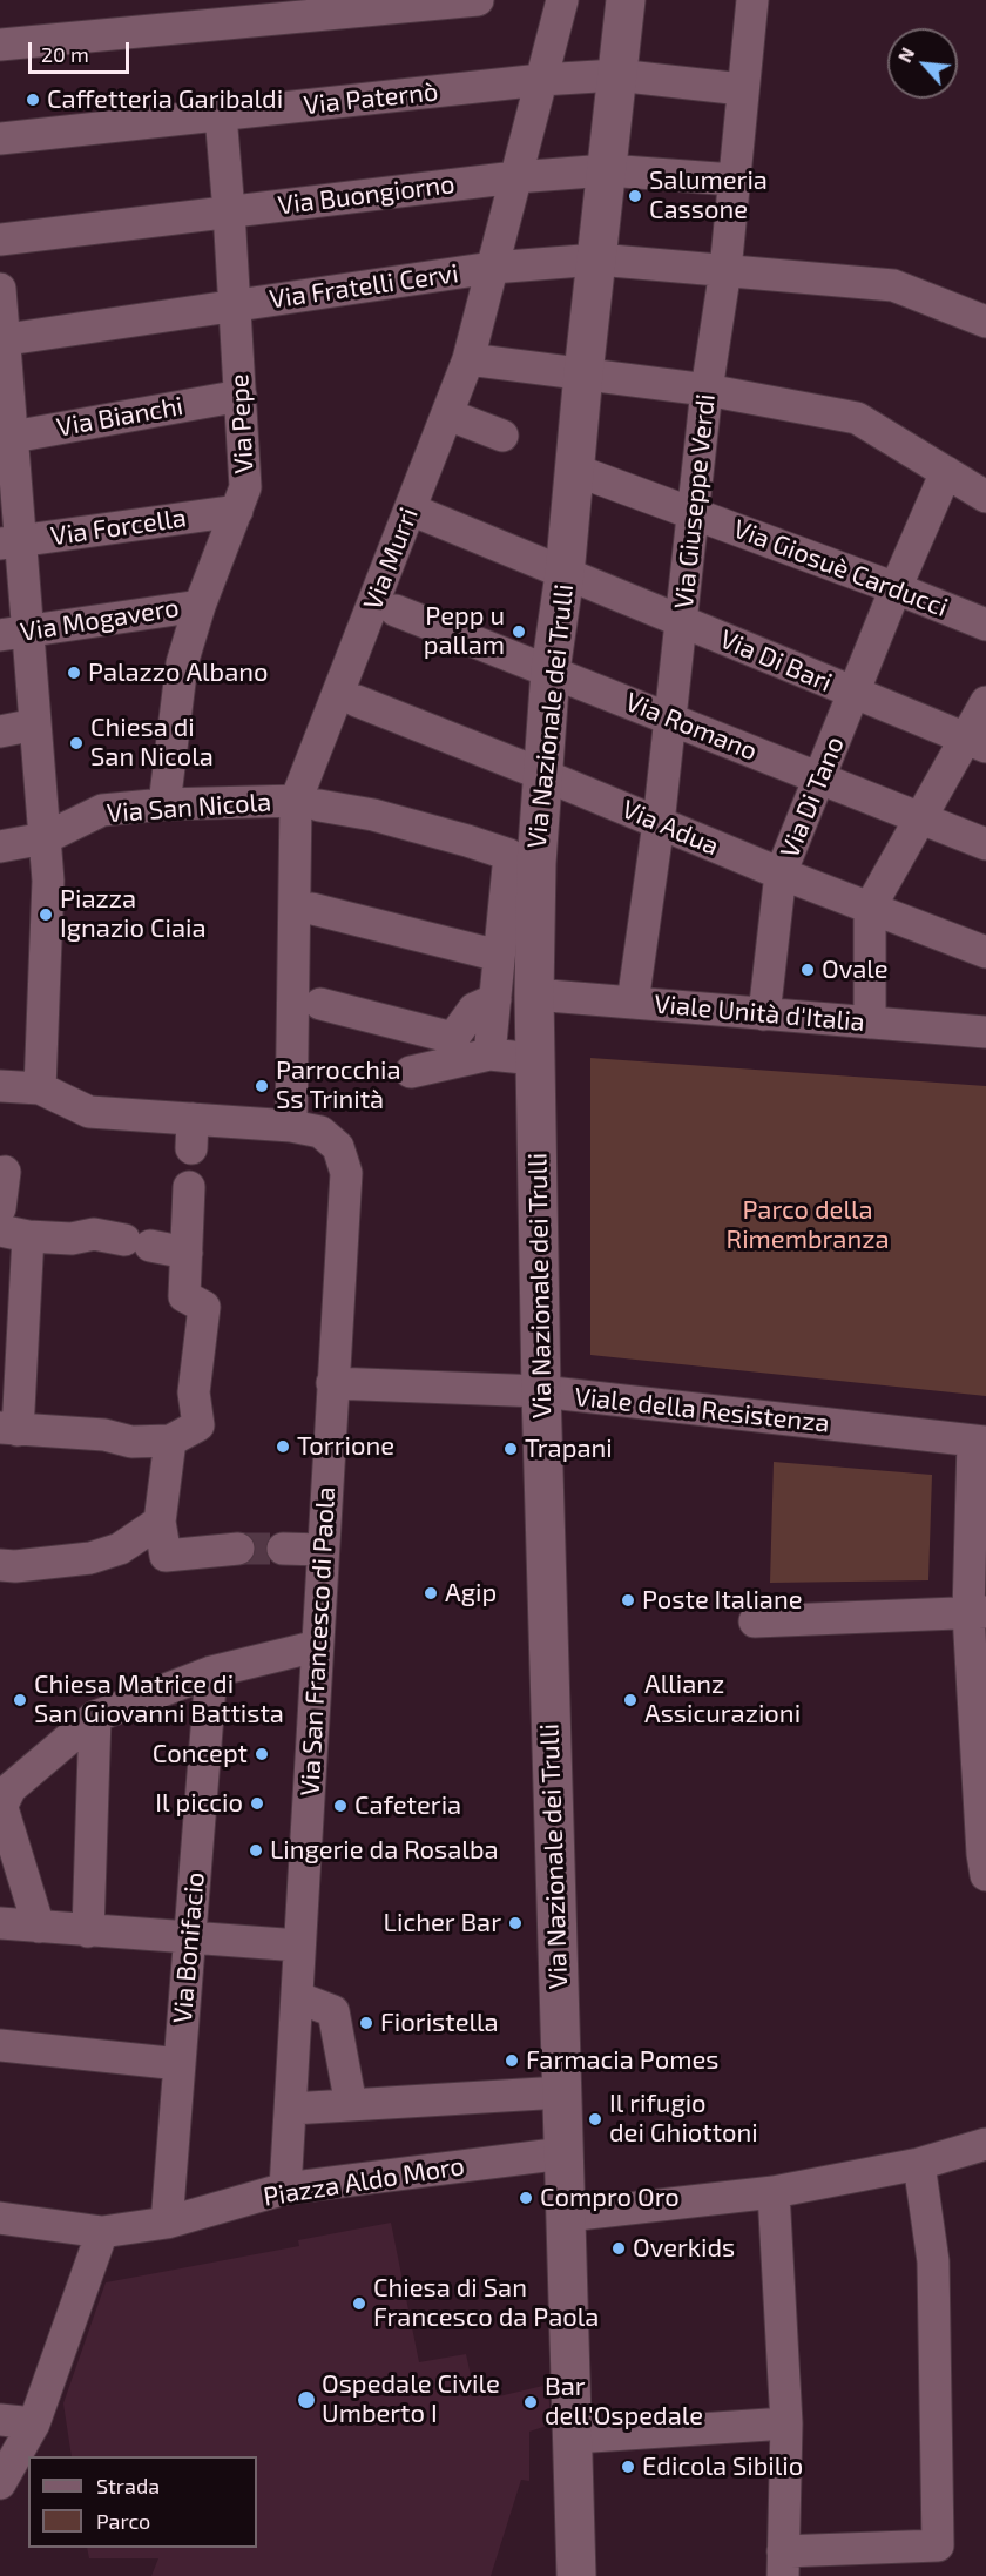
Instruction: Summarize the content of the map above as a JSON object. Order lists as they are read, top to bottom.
{
  "streets": {
    "street": [
      "Via Paternò",
      "Via Buongiorno",
      "Via Fratelli Cervi",
      "Via Bianchi",
      "Via Pepe",
      "Via Giuseppe Verdi",
      "Via Forcella",
      "Via Murri",
      "Via Giosuè Carducci",
      "Via Mogavero",
      "Via Di Bari",
      "Via Nazionale dei Trulli",
      "Via Romano",
      "Via Di Tano",
      "Via San Nicola",
      "Via Adua",
      "Viale Unità d'Italia",
      "Viale della Resistenza",
      "Via San Francesco di Paola",
      "Via Bonifacio",
      "Piazza Aldo Moro"
    ]
  },
  "crossings": [
    ["Via Paternò", "Via Pepe"],
    ["Via Paternò", "Via Giuseppe Verdi"],
    ["Via Paternò", "Via Murri"],
    ["Via Paternò", "Via Nazionale dei Trulli"],
    ["Via Buongiorno", "Via Pepe"],
    ["Via Buongiorno", "Via Giuseppe Verdi"],
    ["Via Buongiorno", "Via Murri"],
    ["Via Buongiorno", "Via Nazionale dei Trulli"],
    ["Via Fratelli Cervi", "Via Pepe"],
    ["Via Fratelli Cervi", "Via Giuseppe Verdi"],
    ["Via Fratelli Cervi", "Via Murri"],
    ["Via Fratelli Cervi", "Via Nazionale dei Trulli"],
    ["Via Bianchi", "Via Pepe"],
    ["Via Pepe", "Via Forcella"],
    ["Via Pepe", "Via Mogavero"],
    ["Via Pepe", "Via San Nicola"],
    ["Via Giuseppe Verdi", "Via Giosuè Carducci"],
    ["Via Giuseppe Verdi", "Via Di Bari"],
    ["Via Giuseppe Verdi", "Via Romano"],
    ["Via Giuseppe Verdi", "Via Adua"],
    ["Via Giuseppe Verdi", "Viale Unità d'Italia"],
    ["Via Murri", "Via Di Bari"],
    ["Via Murri", "Via San Nicola"],
    ["Via Murri", "Via San Francesco di Paola"],
    ["Via Giosuè Carducci", "Via Nazionale dei Trulli"],
    ["Via Giosuè Carducci", "Via Di Tano"],
    ["Via Di Bari", "Via Nazionale dei Trulli"],
    ["Via Di Bari", "Via Di Tano"],
    ["Via Nazionale dei Trulli", "Via Romano"],
    ["Via Nazionale dei Trulli", "Via Adua"],
    ["Via Nazionale dei Trulli", "Viale Unità d'Italia"],
    ["Via Nazionale dei Trulli", "Viale della Resistenza"],
    ["Via Nazionale dei Trulli", "Piazza Aldo Moro"],
    ["Via Romano", "Via Di Tano"],
    ["Via Di Tano", "Via Adua"],
    ["Via Di Tano", "Viale Unità d'Italia"],
    ["Viale della Resistenza", "Via San Francesco di Paola"],
    ["Via San Francesco di Paola", "Piazza Aldo Moro"],
    ["Via Bonifacio", "Piazza Aldo Moro"]
  ],
  "parks": ["Parco della Rimembranza"],
  "places": [
    "Caffetteria Garibaldi",
    "Salumeria Cassone",
    "Pepp u pallam",
    "Palazzo Albano",
    "Chiesa di San Nicola",
    "Piazza Ignazio Ciaia",
    "Ovale",
    "Parrocchia Ss Trinità",
    "Torrione",
    "Trapani",
    "Agip",
    "Poste Italiane",
    "Chiesa Matrice di San Giovanni Battista",
    "Allianz Assicurazioni",
    "Concept",
    "Il piccio",
    "Cafeteria",
    "Lingerie da Rosalba",
    "Licher Bar",
    "Fioristella",
    "Farmacia Pomes",
    "Il rifugio dei Ghiottoni",
    "Compro Oro",
    "Overkids",
    "Chiesa di San Francesco da Paola",
    "Ospedale Civile Umberto I",
    "Bar dell'Ospedale",
    "Edicola Sibilio"
  ],
  "legend": ["Strada", "Parco"],
  "scale_bar": "20 m",
  "north": "top left"
}
